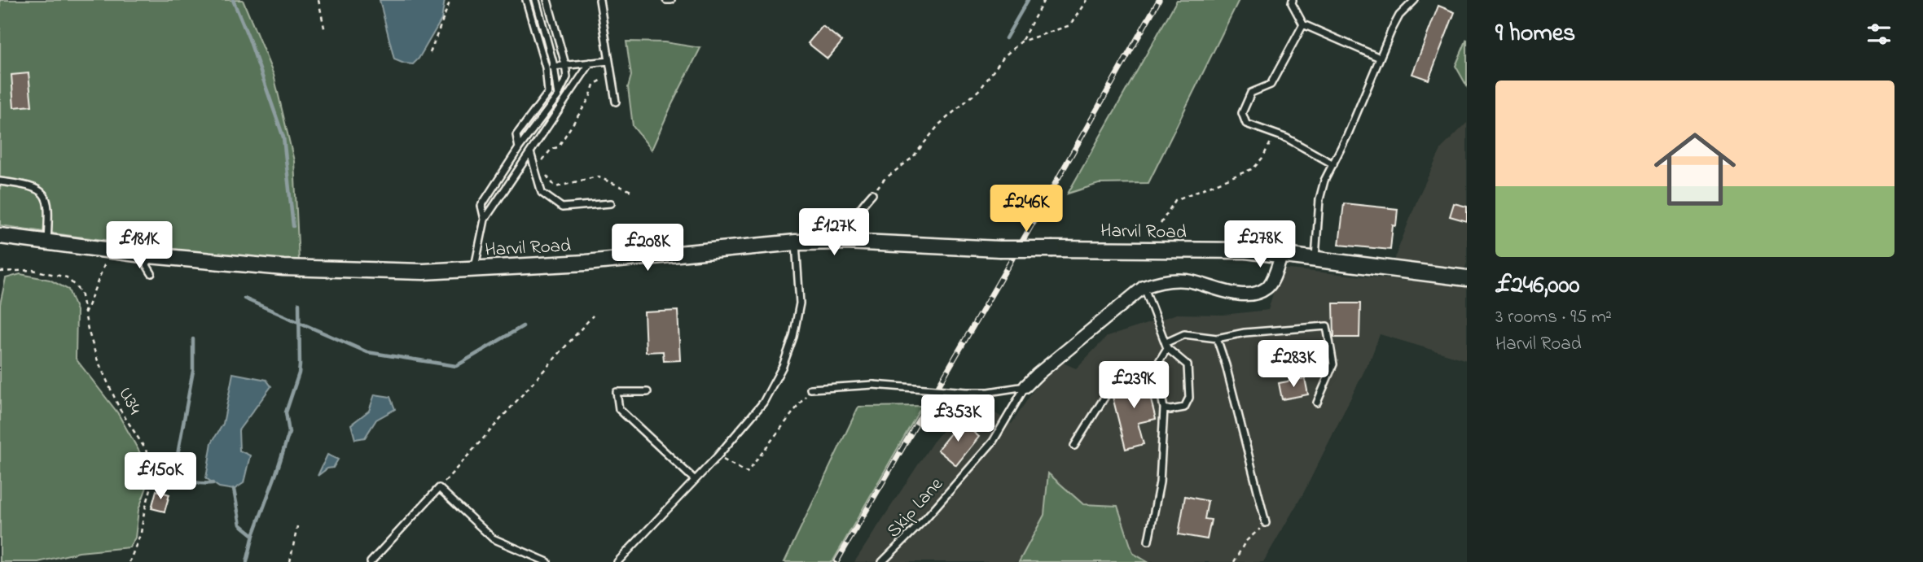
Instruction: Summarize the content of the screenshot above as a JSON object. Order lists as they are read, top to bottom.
{
  "streets": {
    "street": ["Harvil Road"],
    "lane": ["Skip Lane"],
    "path": ["U34"]
  },
  "page": {
    "heading": "9 homes",
    "list": [
      {
        "name": "£246,000",
        "note": "3 rooms · 95 m² · Harvil Road"
      }
    ],
    "price": [
      "£246K",
      "£127K",
      "£278K",
      "£181K",
      "£208K",
      "£283K",
      "£239K",
      "£353K",
      "£150K"
    ]
  }
}
